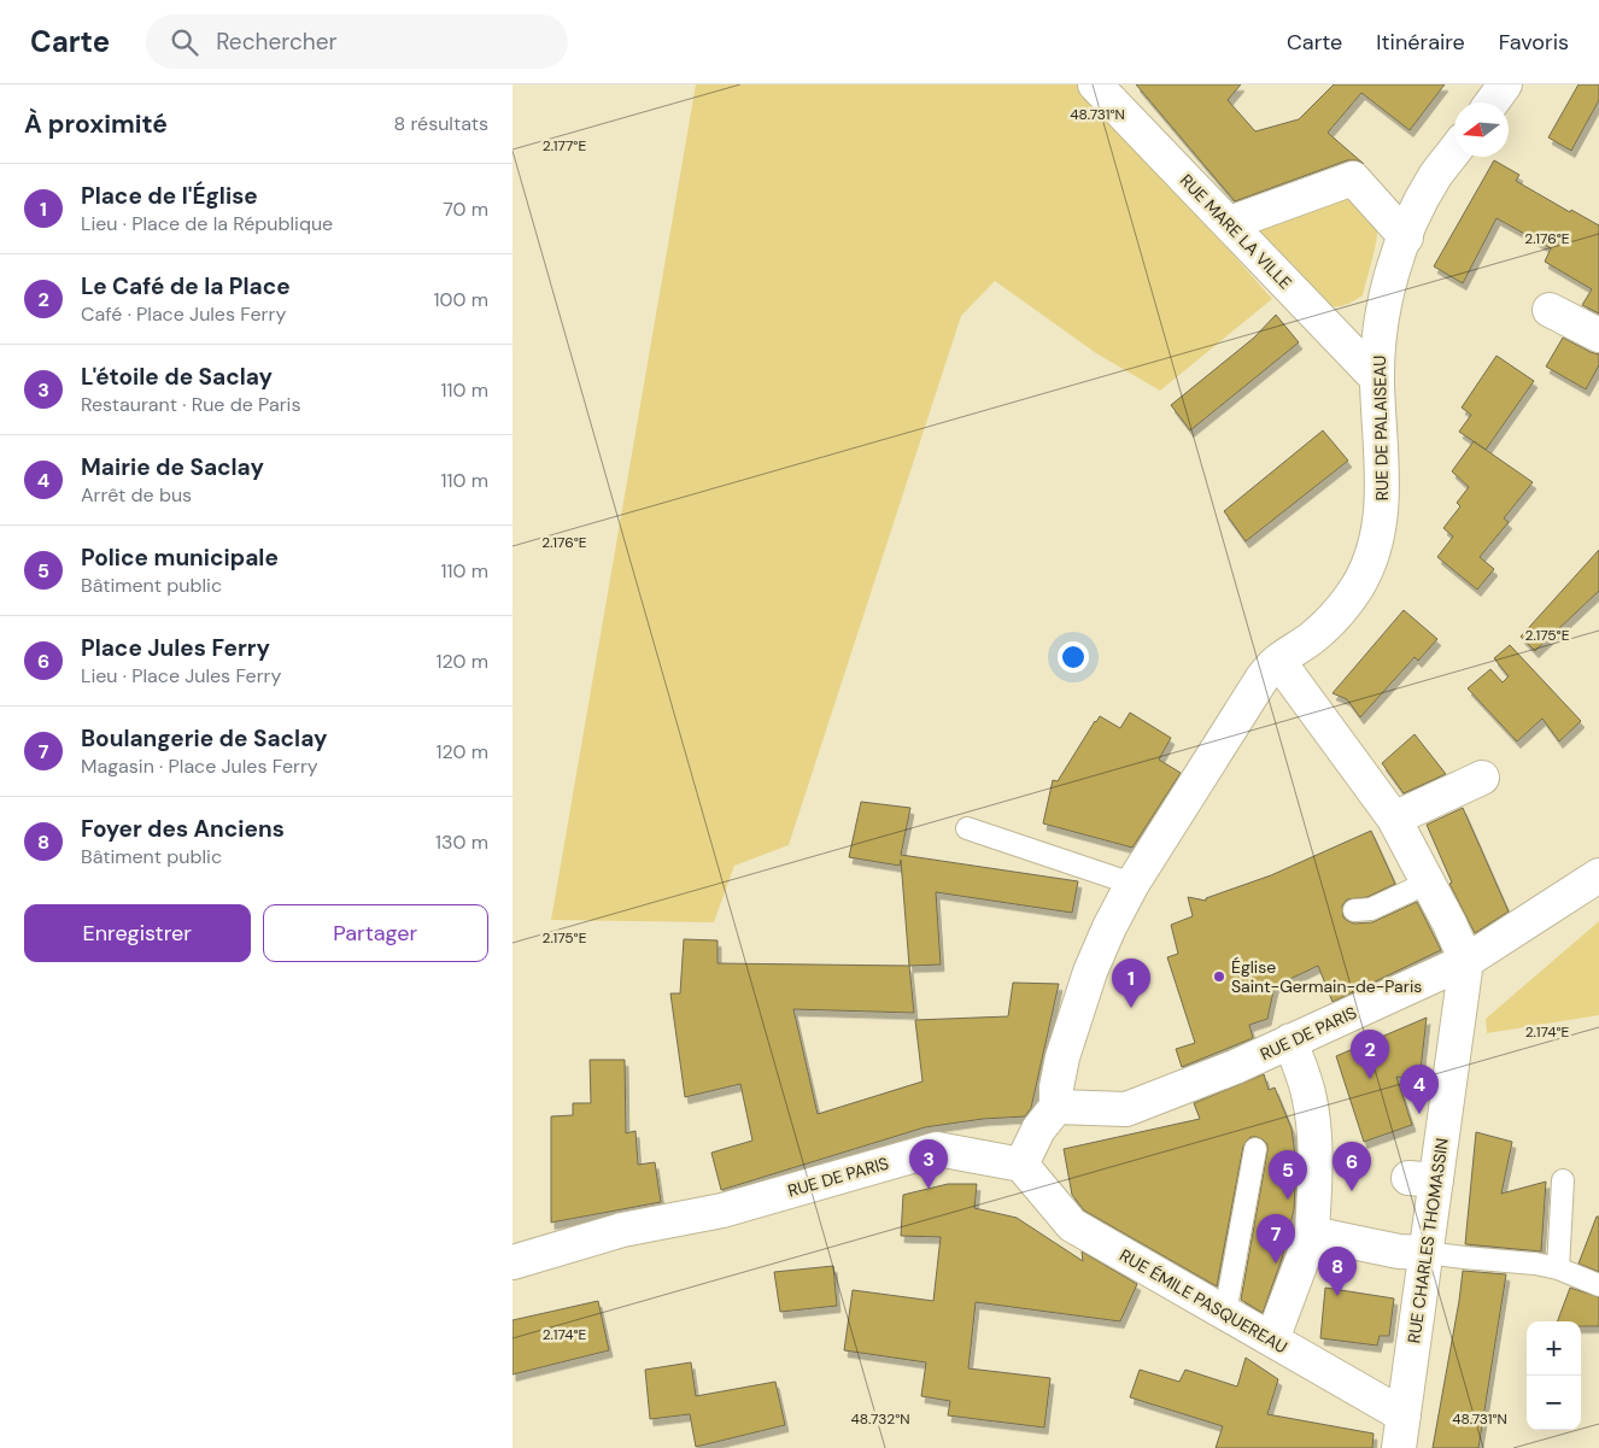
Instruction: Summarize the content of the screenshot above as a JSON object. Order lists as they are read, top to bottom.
{
  "streets": {
    "street": [
      "RUE MARE LA VILLE",
      "RUE DE PALAISEAU",
      "RUE DE PARIS",
      "RUE CHARLES THOMASSIN",
      "RUE ÉMILE PASQUEREAU"
    ]
  },
  "crossings": [
    ["RUE MARE LA VILLE", "RUE DE PALAISEAU"],
    ["RUE DE PALAISEAU", "RUE DE PARIS"],
    ["RUE DE PARIS", "RUE CHARLES THOMASSIN"],
    ["RUE DE PARIS", "RUE ÉMILE PASQUEREAU"],
    ["RUE CHARLES THOMASSIN", "RUE ÉMILE PASQUEREAU"]
  ],
  "places": ["Église Saint-Germain-de-Paris"],
  "north": "left",
  "page": {
    "header": "Carte",
    "search": "Rechercher",
    "nav": ["Carte", "Itinéraire", "Favoris"],
    "heading": ["À proximité", "8 résultats"],
    "list": [
      {
        "mark": "1",
        "name": "Place de l'Église",
        "note": "Lieu · Place de la République",
        "value": "70 m"
      },
      {
        "mark": "2",
        "name": "Le Café de la Place",
        "note": "Café · Place Jules Ferry",
        "value": "100 m"
      },
      {
        "mark": "3",
        "name": "L'étoile de Saclay",
        "note": "Restaurant · Rue de Paris",
        "value": "110 m"
      },
      {
        "mark": "4",
        "name": "Mairie de Saclay",
        "note": "Arrêt de bus",
        "value": "110 m"
      },
      {
        "mark": "5",
        "name": "Police municipale",
        "note": "Bâtiment public",
        "value": "110 m"
      },
      {
        "mark": "6",
        "name": "Place Jules Ferry",
        "note": "Lieu · Place Jules Ferry",
        "value": "120 m"
      },
      {
        "mark": "7",
        "name": "Boulangerie de Saclay",
        "note": "Magasin · Place Jules Ferry",
        "value": "120 m"
      },
      {
        "mark": "8",
        "name": "Foyer des Anciens",
        "note": "Bâtiment public",
        "value": "130 m"
      }
    ],
    "buttons": ["Enregistrer", "Partager"],
    "pins": [
      "1",
      "2",
      "4",
      "3",
      "6",
      "5",
      "7",
      "8"
    ],
    "map_buttons": ["+", "−"]
  },
  "coordinates": [
    "48.731°N",
    "2.177°E",
    "2.176°E",
    "2.175°E",
    "2.174°E",
    "48.732°N"
  ]
}
